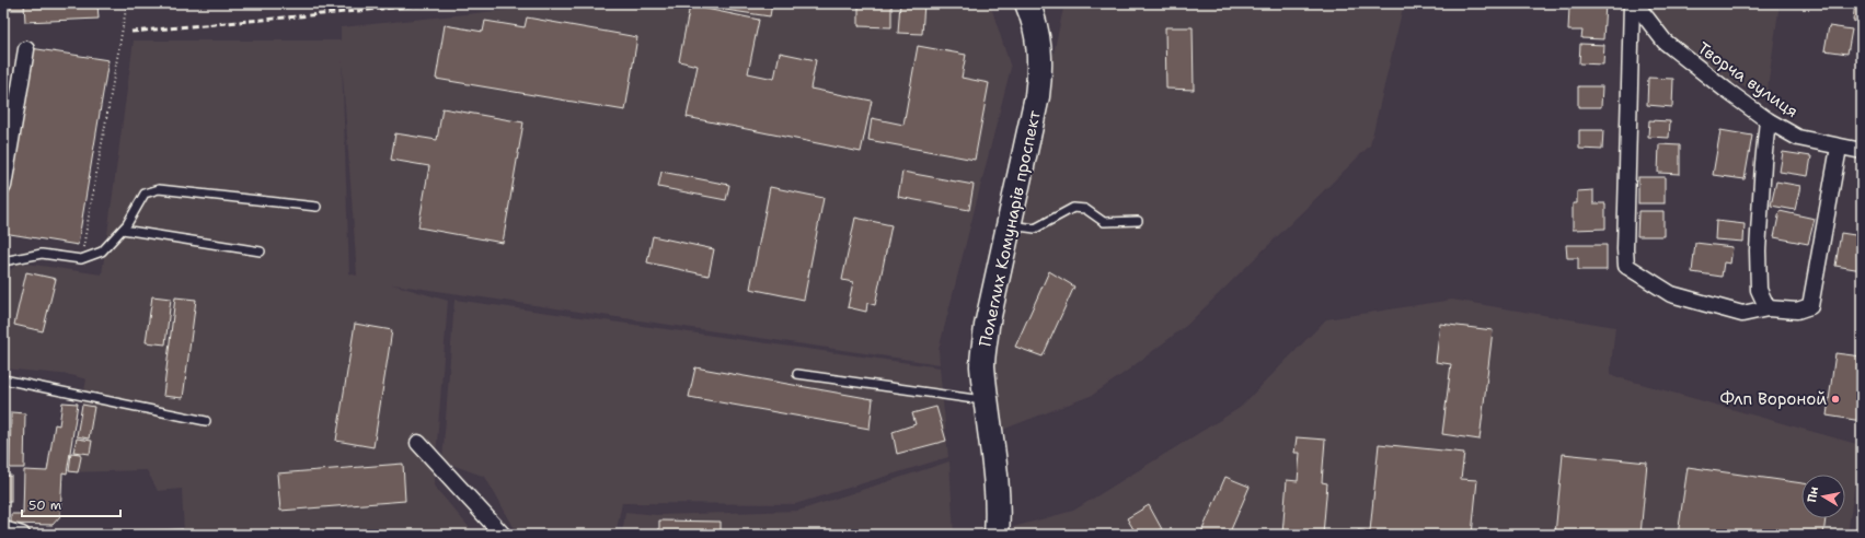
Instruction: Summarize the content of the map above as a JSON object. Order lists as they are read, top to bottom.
{
  "streets": {
    "main road": ["Полеглих Комунарів проспект"],
    "street": ["Творча вулиця"]
  },
  "places": ["Флп Вороной"],
  "scale_bar": "50 m",
  "north": "left"
}
